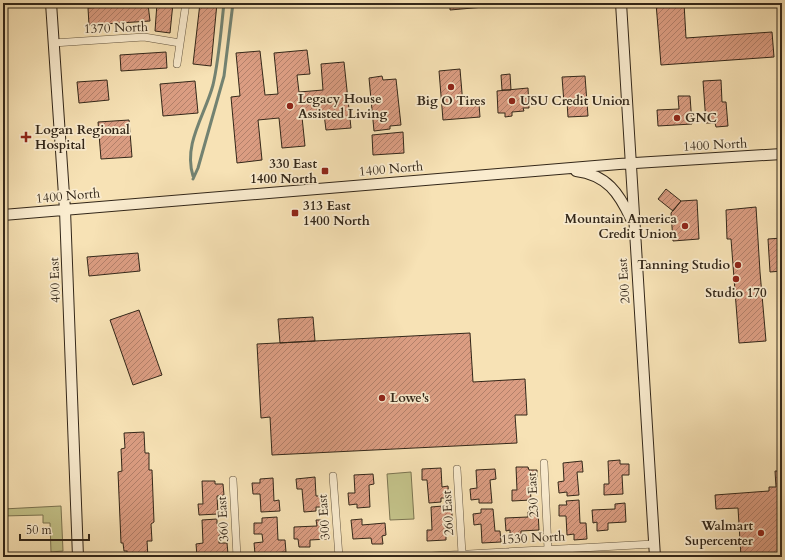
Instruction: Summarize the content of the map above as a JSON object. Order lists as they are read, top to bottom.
{
  "streets": {
    "main road": ["1400 North", "400 East", "200 East"],
    "street": [
      "1370 North",
      "230 East",
      "260 East",
      "300 East",
      "360 East",
      "1530 North"
    ]
  },
  "crossings": [
    ["1370 North", "400 East"],
    ["1400 North", "400 East"],
    ["1400 North", "200 East"],
    ["200 East", "1530 North"],
    ["230 East", "1530 North"],
    ["260 East", "1530 North"]
  ],
  "places": {
    "other": [
      "Big O Tires",
      "USU Credit Union",
      "Legacy House Assisted Living",
      "GNC",
      "Mountain America Credit Union",
      "Tanning Studio",
      "Studio 170",
      "Lowe's",
      "Walmart Supercenter"
    ],
    "health": ["Logan Regional Hospital"],
    "transit": ["330 East 1400 North", "313 East 1400 North"]
  },
  "scale_bar": "50 m"
}
